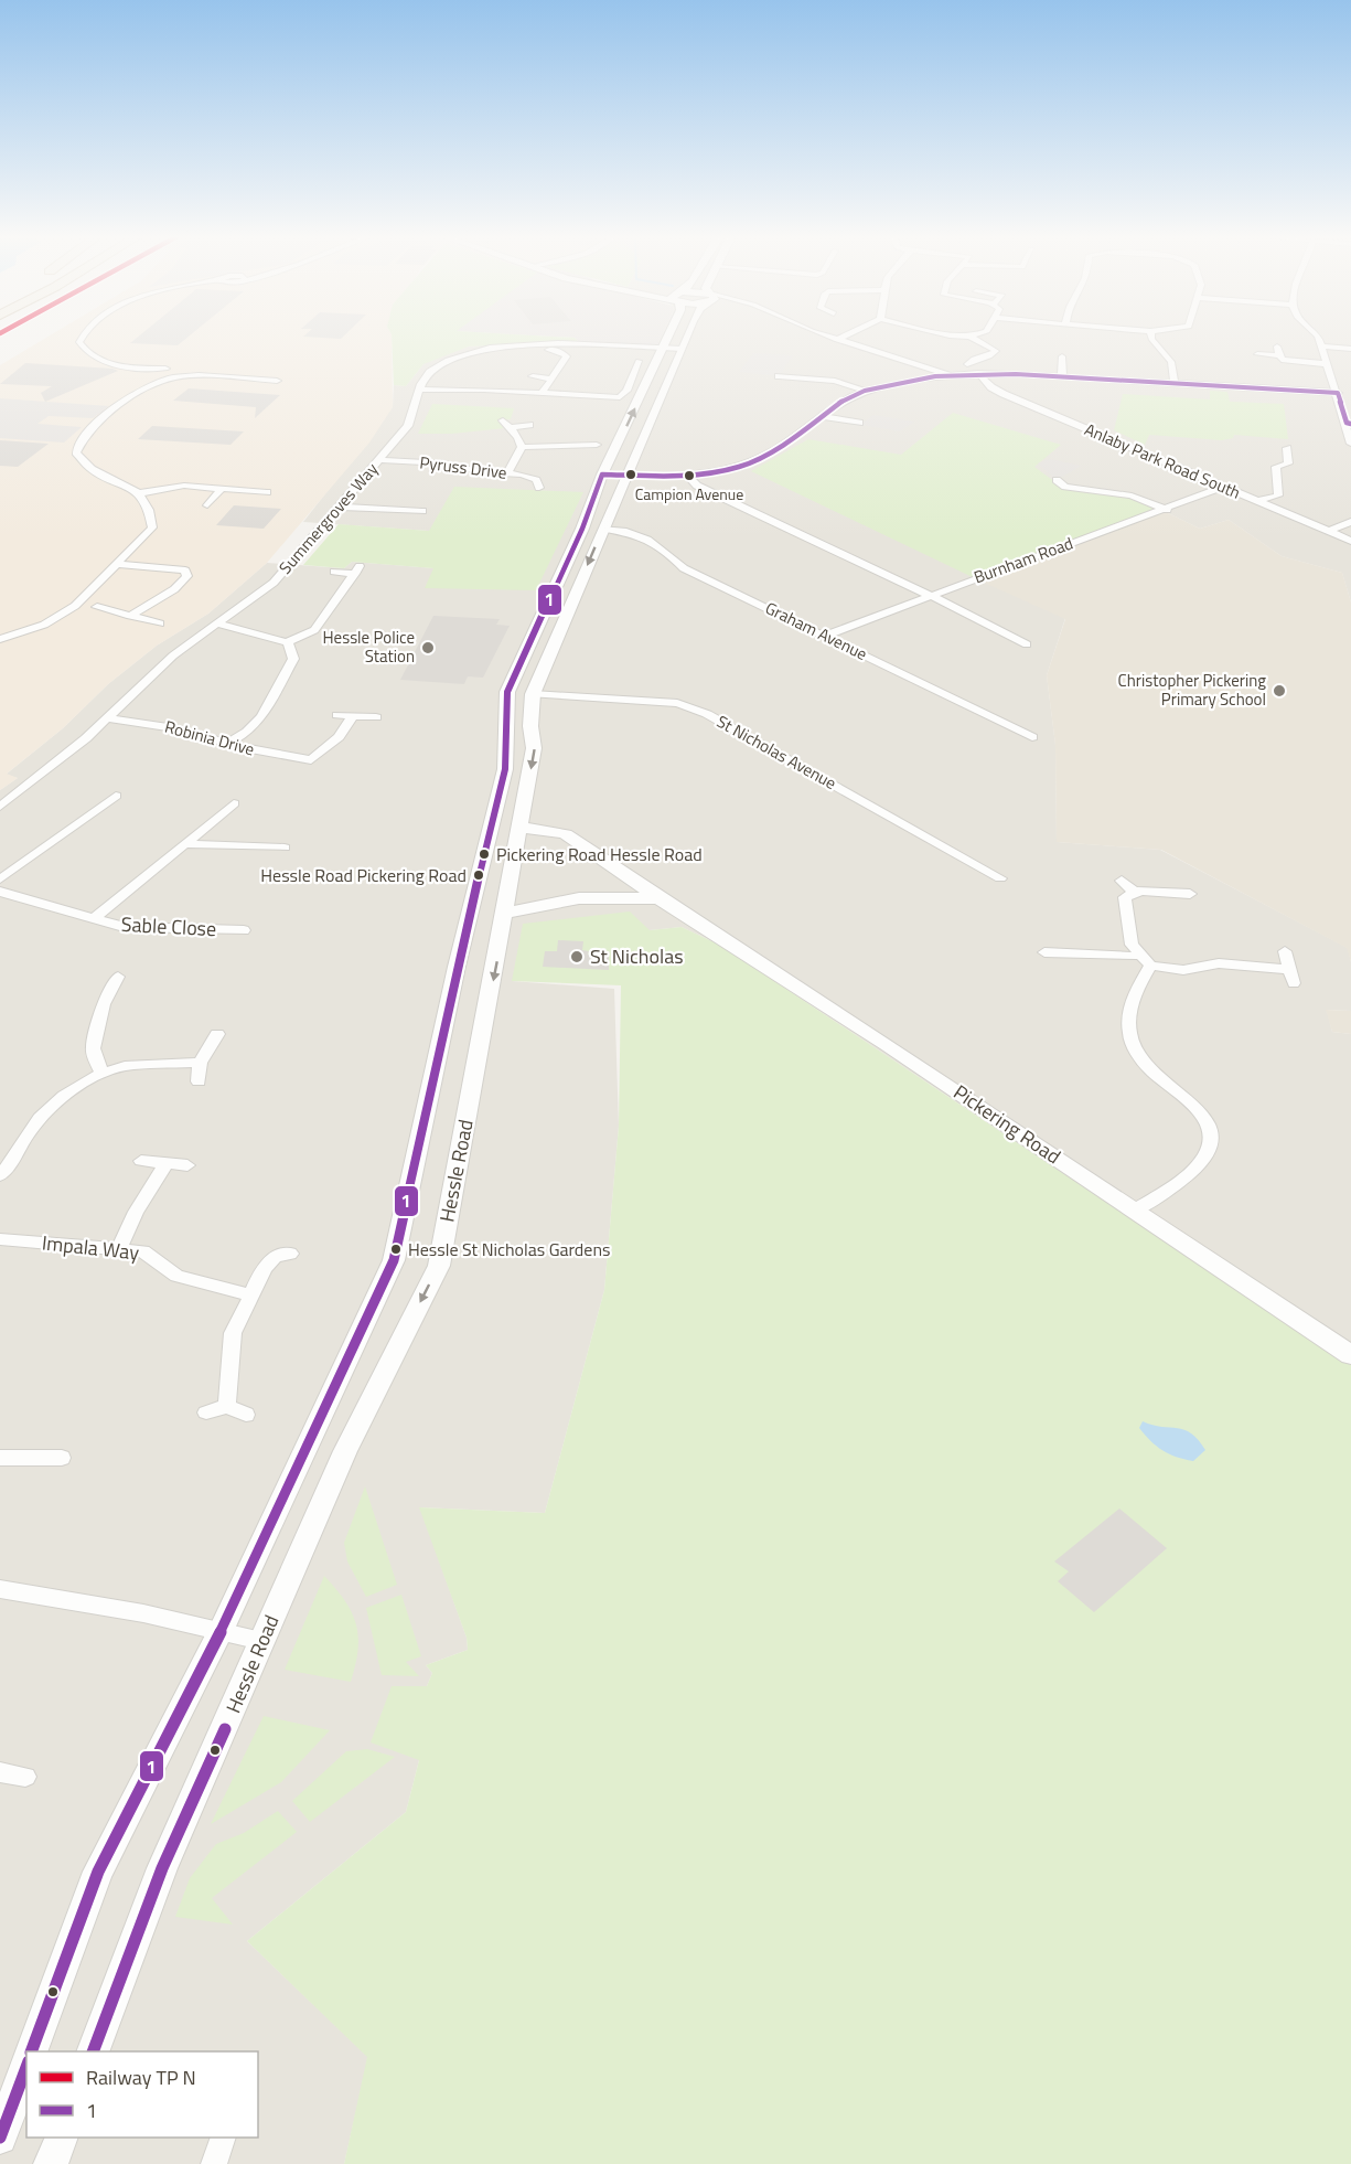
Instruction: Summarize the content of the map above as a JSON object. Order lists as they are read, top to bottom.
{
  "streets": {
    "street": [
      "Anlaby Park Road South",
      "Pyruss Drive",
      "Summergroves Way",
      "Burnham Road",
      "Graham Avenue",
      "Robinia Drive",
      "St Nicholas Avenue",
      "Sable Close",
      "Pickering Road",
      "Hessle Road",
      "Impala Way"
    ]
  },
  "crossings": [
    ["Anlaby Park Road South", "Burnham Road"],
    ["Pyruss Drive", "Summergroves Way"],
    ["Summergroves Way", "Robinia Drive"],
    ["Summergroves Way", "Hessle Road"],
    ["Burnham Road", "Graham Avenue"],
    ["Graham Avenue", "Hessle Road"],
    ["St Nicholas Avenue", "Hessle Road"],
    ["Pickering Road", "Hessle Road"]
  ],
  "places": [
    "Campion Avenue",
    "Hessle Police Station",
    "Christopher Pickering Primary School",
    "Pickering Road Hessle Road",
    "Hessle Road Pickering Road",
    "St Nicholas",
    "Hessle St Nicholas Gardens"
  ],
  "lines": ["transit line 1"],
  "legend": ["Railway TP N", "1"]
}
